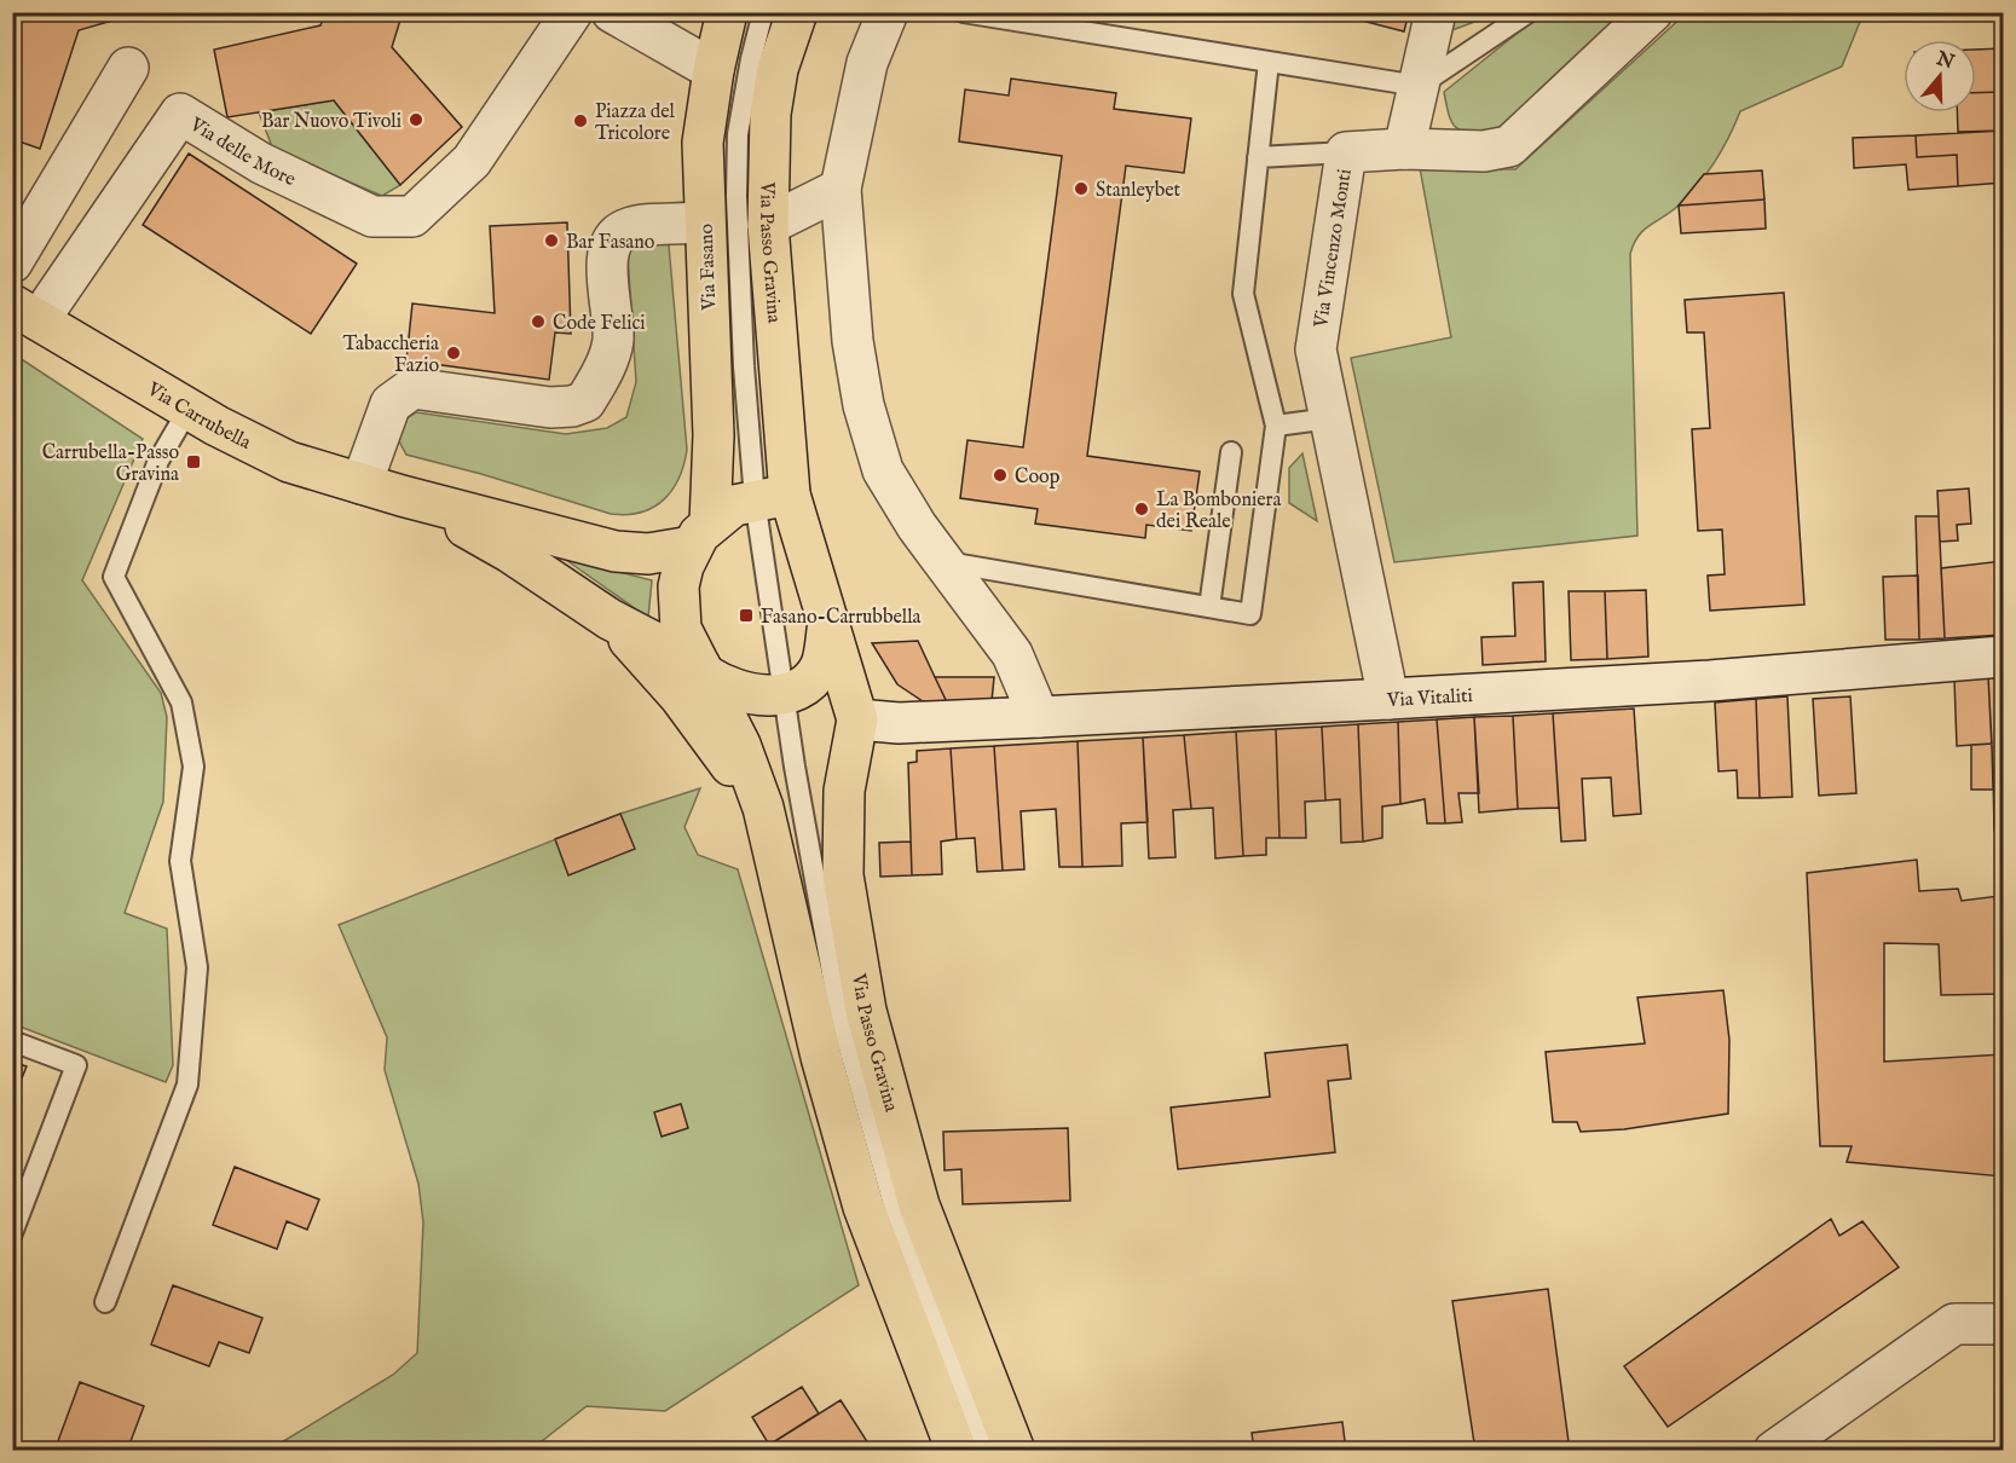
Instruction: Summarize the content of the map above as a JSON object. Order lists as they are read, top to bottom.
{
  "streets": {
    "main road": ["Via Passo Gravina", "Via Fasano", "Via Carrubella"],
    "street": ["Via delle More", "Via Vincenzo Monti", "Via Vitaliti"]
  },
  "crossings": [
    ["Via delle More", "Via Carrubella"],
    ["Via Vincenzo Monti", "Via Vitaliti"],
    ["Via Passo Gravina", "Via Vitaliti"]
  ],
  "places": {
    "other": [
      "Bar Nuovo Tivoli",
      "Piazza del Tricolore",
      "Stanleybet",
      "Bar Fasano",
      "Code Felici",
      "Tabaccheria Fazio",
      "Coop",
      "La Bomboniera dei Reale"
    ],
    "transit": ["Carrubella-Passo Gravina", "Fasano-Carrubbella"]
  },
  "north": "top"
}
